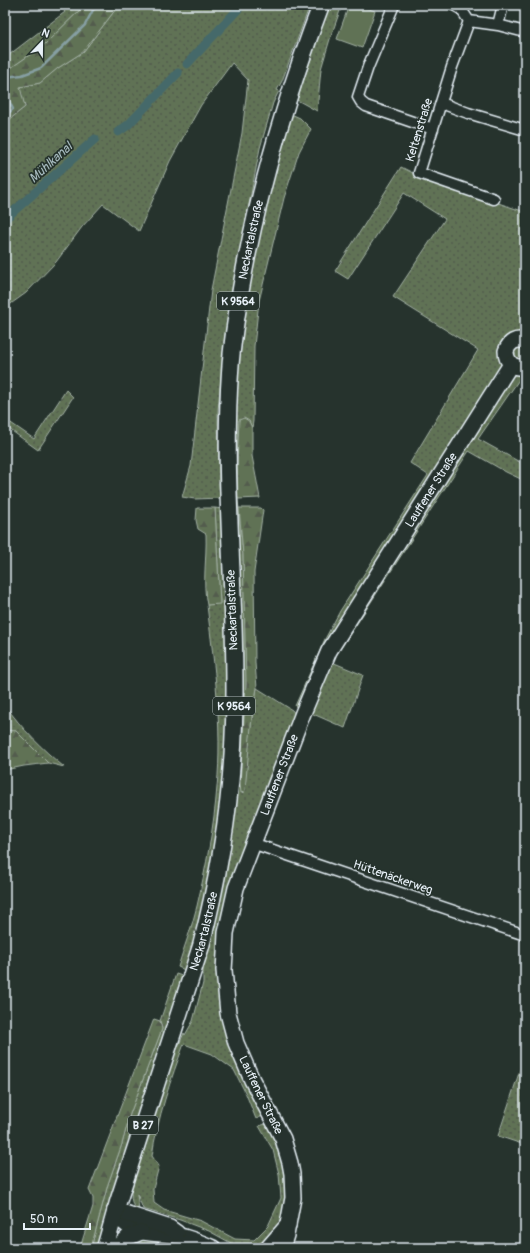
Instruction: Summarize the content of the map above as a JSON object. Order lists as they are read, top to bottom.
{
  "streets": {
    "main road": ["Neckartalstraße", "K 9564", "B 27"],
    "street": ["Keltenstraße", "Lauffener Straße", "Hüttenäckerweg"]
  },
  "crossings": [
    ["Neckartalstraße", "B 27"],
    ["Lauffener Straße", "Hüttenäckerweg"]
  ],
  "water": ["Mühlkanal"],
  "scale_bar": "50 m",
  "north": "top"
}
